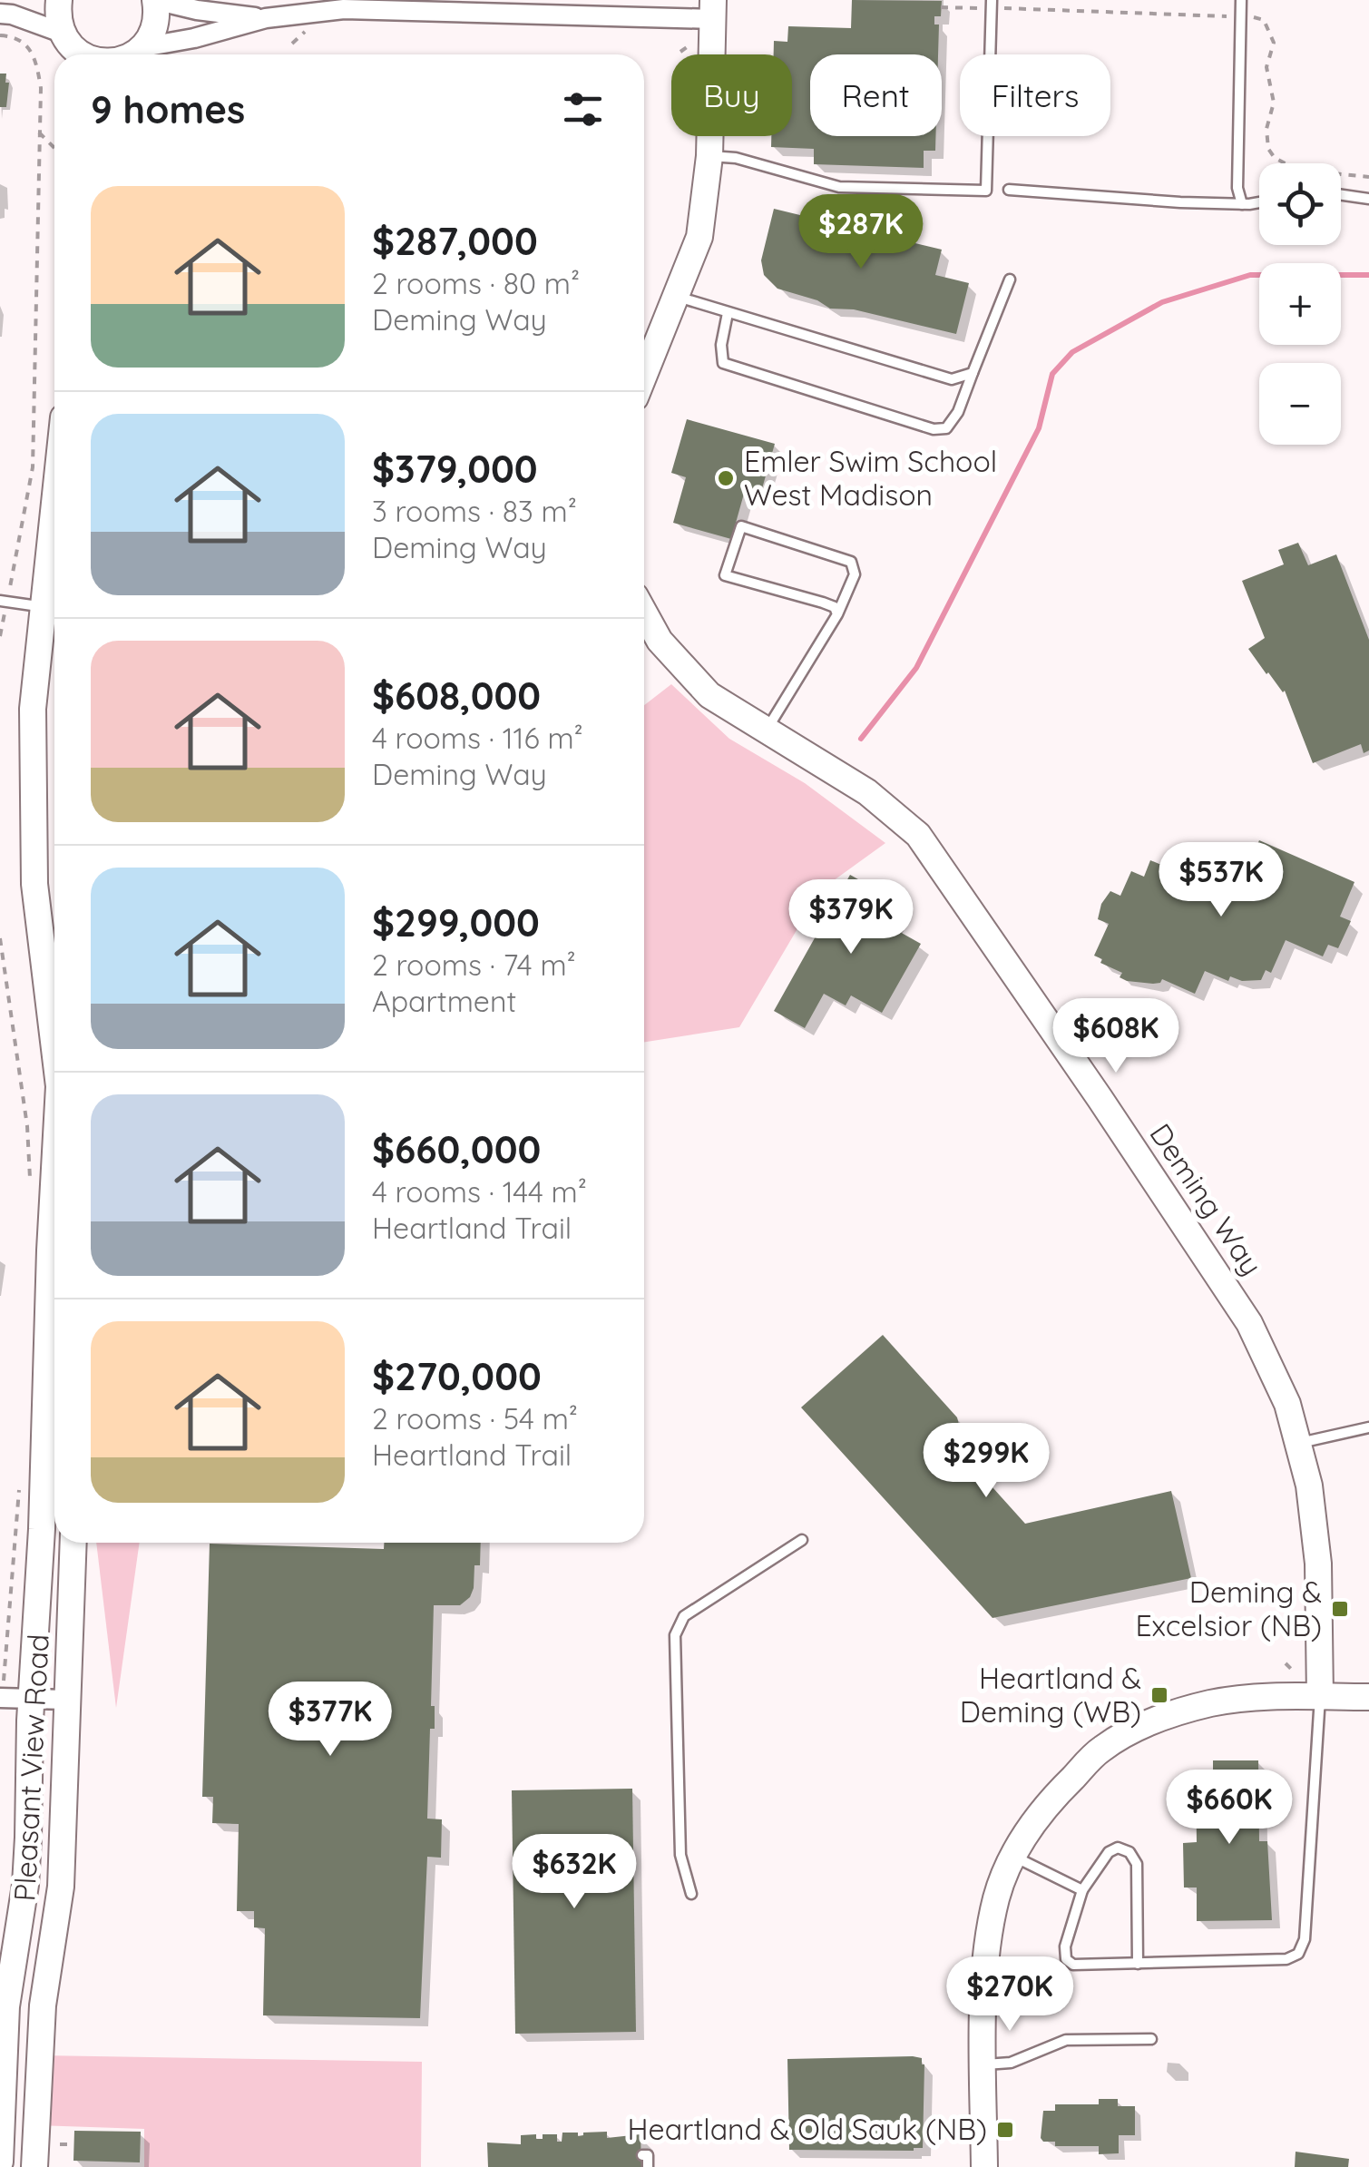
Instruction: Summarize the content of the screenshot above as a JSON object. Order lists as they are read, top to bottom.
{
  "streets": {
    "main road": ["Deming Way", "Pleasant View Road"]
  },
  "places": {
    "other": ["Emler Swim School West Madison"],
    "transit": ["Deming & Excelsior (NB)", "Heartland & Deming (WB)", "Heartland & Old Sauk (NB)"]
  },
  "page": {
    "chip": ["Buy", "Rent", "Filters"],
    "heading": "9 homes",
    "map_buttons": ["+", "−"],
    "list": [
      {
        "name": "$287,000",
        "note": "2 rooms · 80 m² · Deming Way"
      },
      {
        "name": "$379,000",
        "note": "3 rooms · 83 m² · Deming Way"
      },
      {
        "name": "$608,000",
        "note": "4 rooms · 116 m² · Deming Way"
      },
      {
        "name": "$299,000",
        "note": "2 rooms · 74 m² · Apartment"
      },
      {
        "name": "$660,000",
        "note": "4 rooms · 144 m² · Heartland Trail"
      },
      {
        "name": "$270,000",
        "note": "2 rooms · 54 m² · Heartland Trail"
      }
    ],
    "price": [
      "$287K",
      "$537K",
      "$379K",
      "$608K",
      "$299K",
      "$377K",
      "$660K",
      "$632K",
      "$270K"
    ]
  }
}
